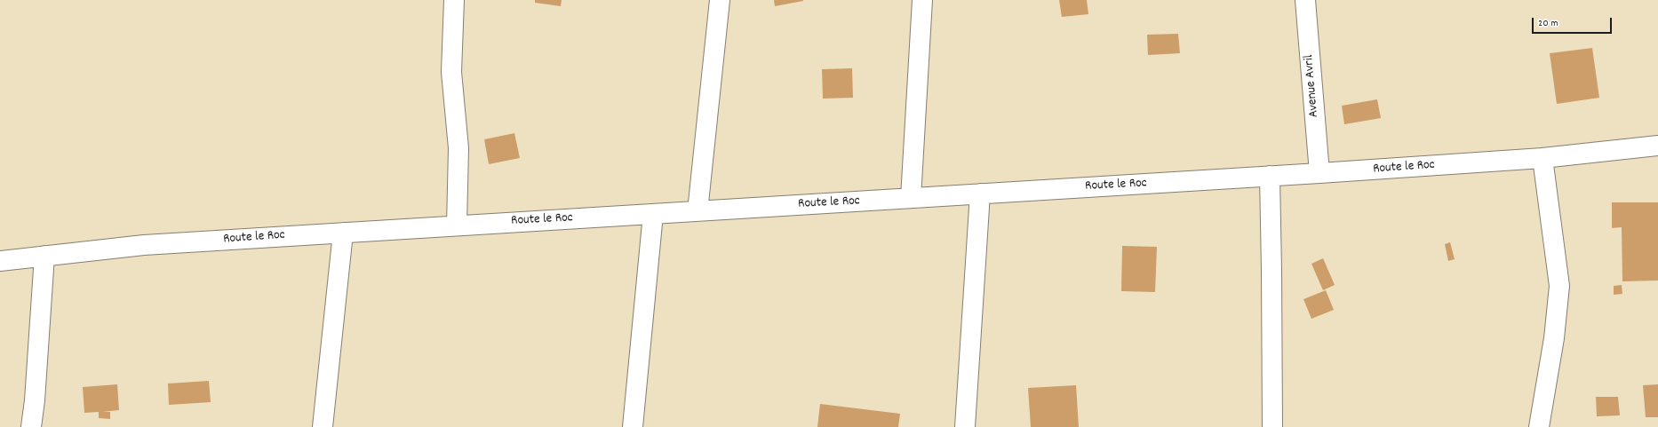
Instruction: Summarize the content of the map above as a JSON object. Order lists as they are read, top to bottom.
{
  "streets": {
    "street": ["Avenue Avril", "Route le Roc"]
  },
  "crossings": [
    ["Avenue Avril", "Route le Roc"]
  ],
  "scale_bar": "20 m"
}
